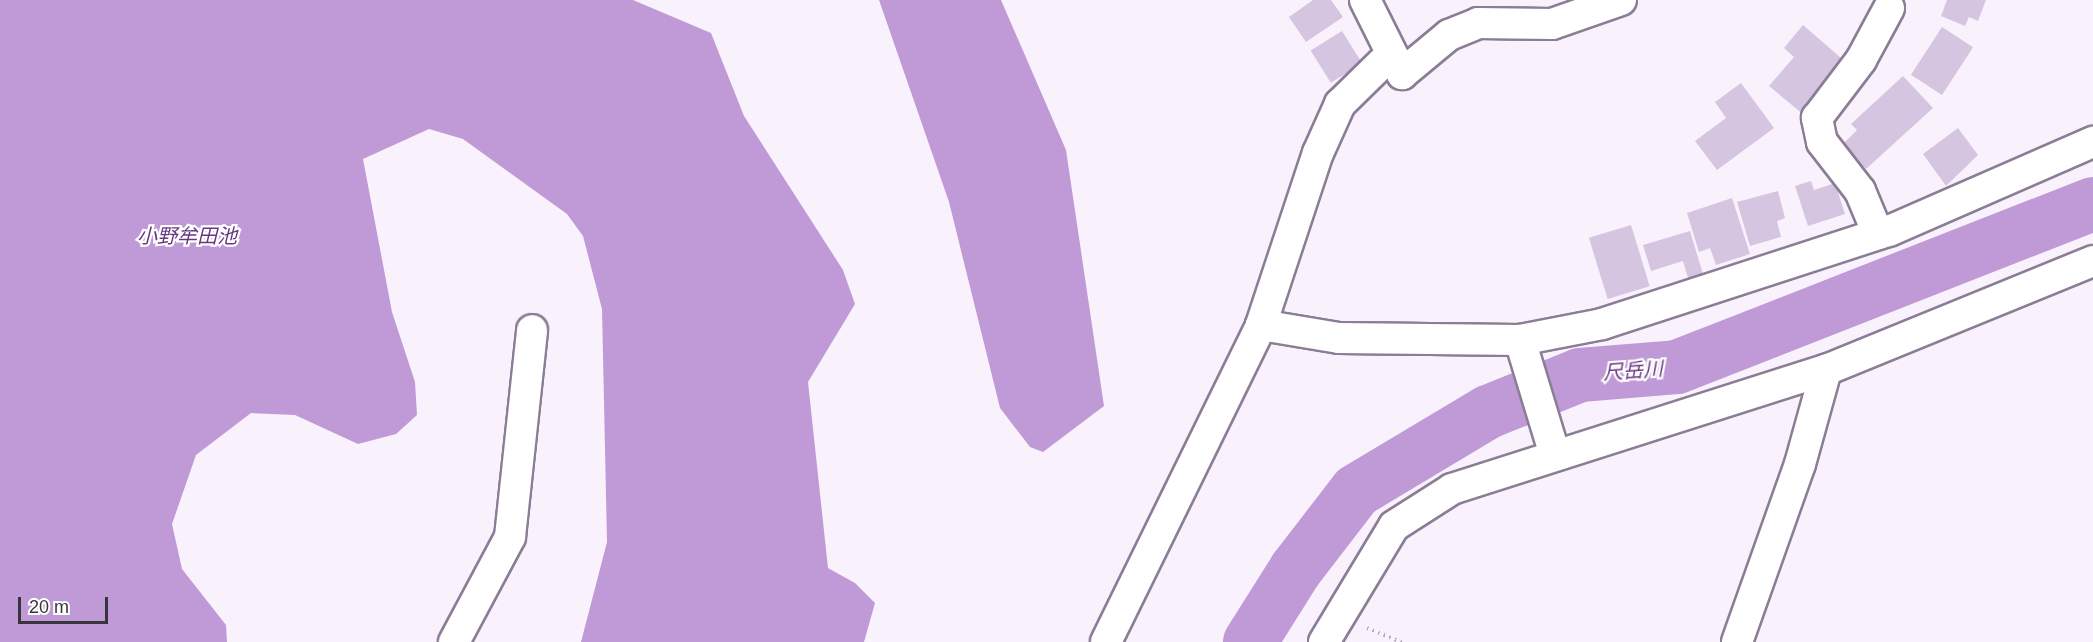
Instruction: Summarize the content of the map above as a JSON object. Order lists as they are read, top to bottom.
{
  "water": ["小野牟田池", "尺岳川"],
  "scale_bar": "20 m"
}
